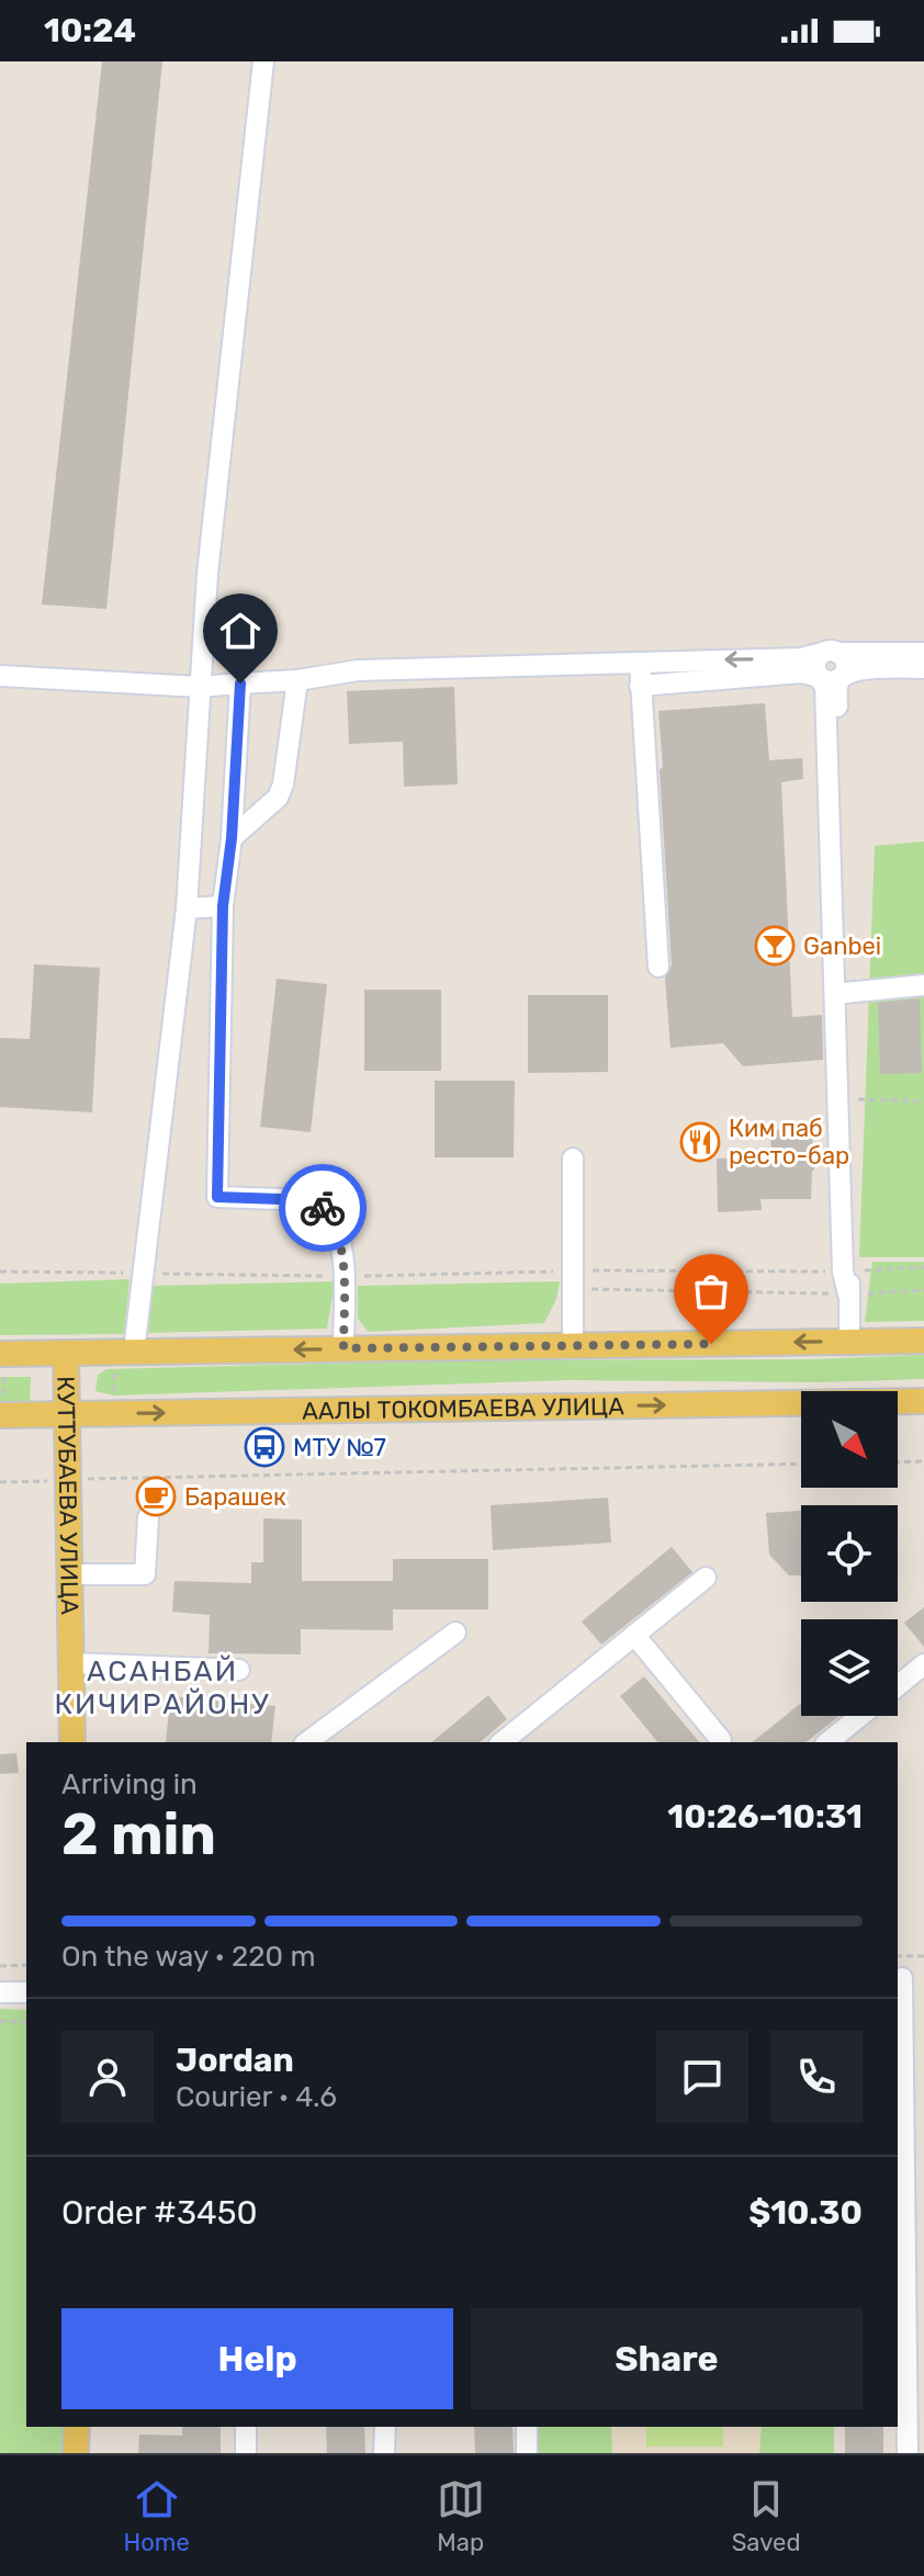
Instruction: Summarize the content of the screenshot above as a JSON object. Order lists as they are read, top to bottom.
{
  "streets": {
    "main road": ["ААЛЫ ТОКОМБАЕВА УЛИЦА", "КУТТУБАЕВА УЛИЦА"]
  },
  "crossings": [
    ["ААЛЫ ТОКОМБАЕВА УЛИЦА", "КУТТУБАЕВА УЛИЦА"]
  ],
  "districts": ["АСАНБАЙ КИЧИРАЙОНУ"],
  "places": {
    "bar": ["Ganbei"],
    "restaurant": ["Ким паб ресто-бар"],
    "bus stop": ["МТУ №7"],
    "cafe": ["Барашек"]
  },
  "north": "bottom right",
  "page": {
    "status": "10:24",
    "heading": ["2 min", "Arriving in", "10:26–10:31"],
    "panel": [
      "Jordan",
      "Courier · 4.6",
      "Order #3450",
      "$10.30"
    ],
    "bar": "On the way · 220 m",
    "buttons": ["Help", "Share"],
    "tabs": ["Home", "Map", "Saved"]
  }
}
